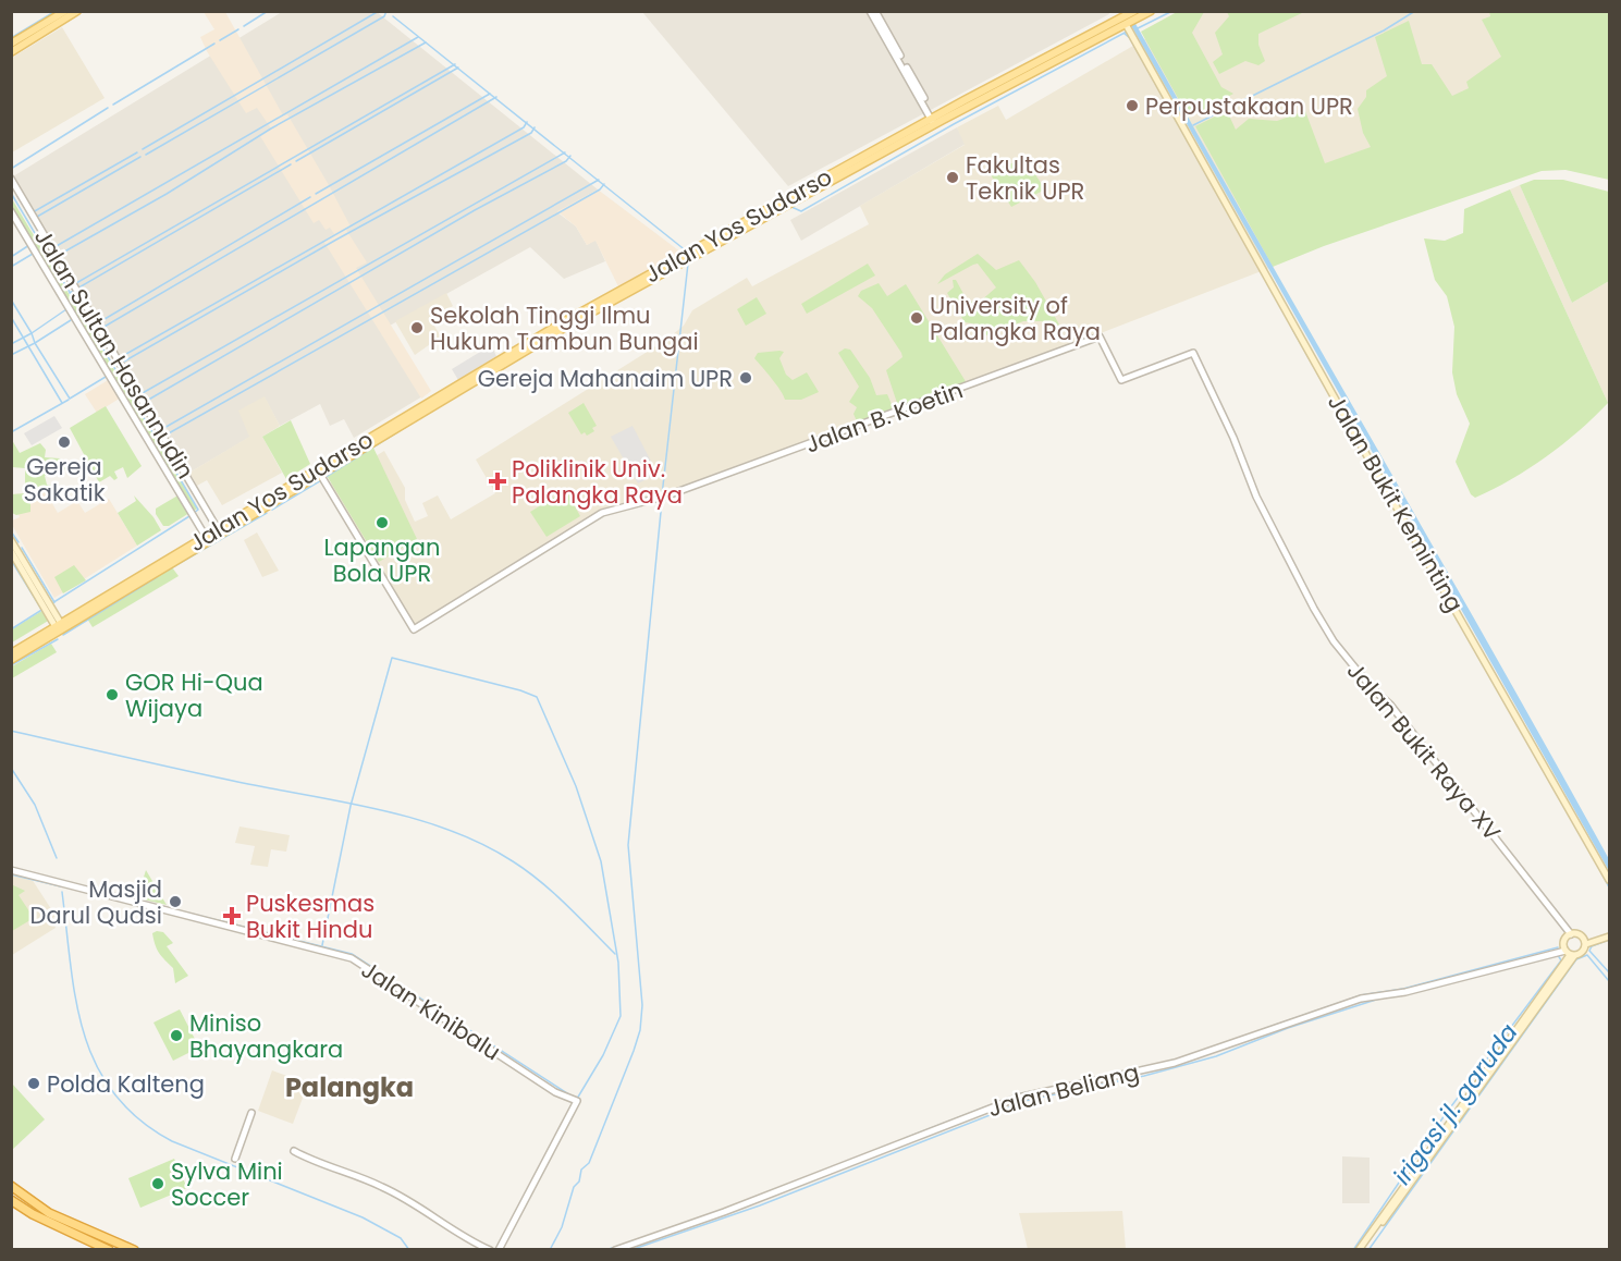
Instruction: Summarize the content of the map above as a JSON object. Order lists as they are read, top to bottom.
{
  "streets": {
    "main road": ["Jalan Yos Sudarso", "Jalan Bukit Keminting"],
    "street": [
      "Jalan Sultan Hasannudin",
      "Jalan B. Koetin",
      "Jalan Bukit Raya XV",
      "Jalan Kinibalu",
      "Jalan Beliang"
    ]
  },
  "crossings": [
    ["Jalan Yos Sudarso", "Jalan Sultan Hasannudin"],
    ["Jalan Yos Sudarso", "Jalan B. Koetin"],
    ["Jalan Yos Sudarso", "Jalan Bukit Keminting"],
    ["Jalan B. Koetin", "Jalan Bukit Raya XV"],
    ["Jalan Bukit Raya XV", "Jalan Beliang"]
  ],
  "districts": ["Palangka"],
  "water": ["irigasi jl. garuda"],
  "places": {
    "other": [
      "Perpustakaan UPR",
      "Fakultas Teknik UPR",
      "University of Palangka Raya",
      "Sekolah Tinggi Ilmu Hukum Tambun Bungai",
      "Gereja Mahanaim UPR",
      "Gereja Sakatik",
      "Lapangan Bola UPR",
      "GOR Hi-Qua Wijaya",
      "Masjid Darul Qudsi",
      "Miniso Bhayangkara",
      "Polda Kalteng",
      "Sylva Mini Soccer"
    ],
    "health": ["Poliklinik Univ. Palangka Raya", "Puskesmas Bukit Hindu"]
  }
}
